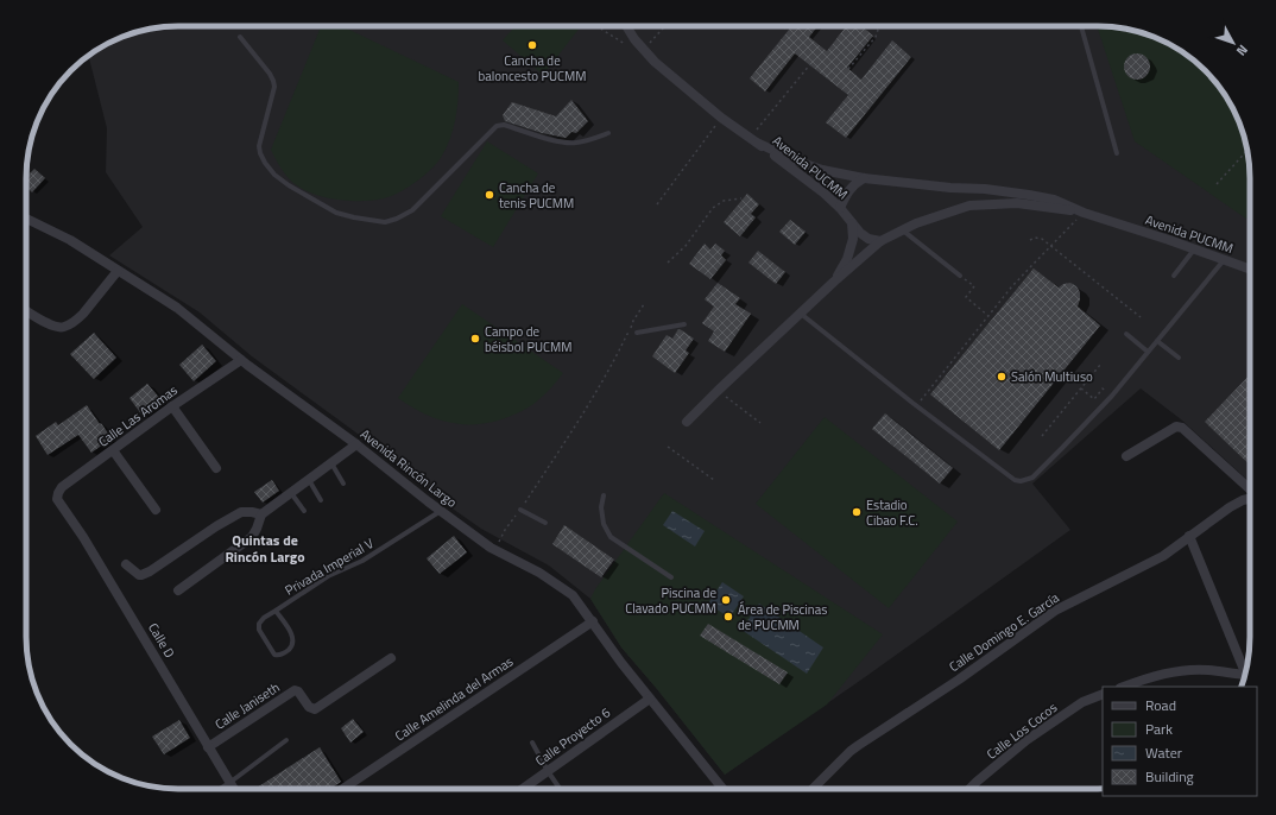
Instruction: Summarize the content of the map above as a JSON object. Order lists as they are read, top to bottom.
{
  "streets": {
    "street": [
      "Avenida PUCMM",
      "Calle Las Aromas",
      "Avenida Rincón Largo",
      "Calle Domingo E. García",
      "Calle D",
      "Calle Amelinda del Armas",
      "Calle Janiseth",
      "Calle Los Cocos",
      "Calle Proyecto 6"
    ],
    "lane": ["Privada Imperial V"]
  },
  "crossings": [
    ["Calle Las Aromas", "Avenida Rincón Largo"],
    ["Calle Las Aromas", "Calle D"],
    ["Avenida Rincón Largo", "Privada Imperial V"],
    ["Avenida Rincón Largo", "Calle Amelinda del Armas"],
    ["Avenida Rincón Largo", "Calle Proyecto 6"],
    ["Calle D", "Calle Janiseth"]
  ],
  "districts": ["Quintas de Rincón Largo"],
  "places": [
    "Cancha de baloncesto PUCMM",
    "Cancha de tenis PUCMM",
    "Campo de béisbol PUCMM",
    "Salón Multiuso",
    "Estadio Cibao F.C.",
    "Piscina de Clavado PUCMM",
    "Área de Piscinas de PUCMM"
  ],
  "legend": [
    "Road",
    "Park",
    "Water",
    "Building"
  ],
  "north": "bottom right"
}
